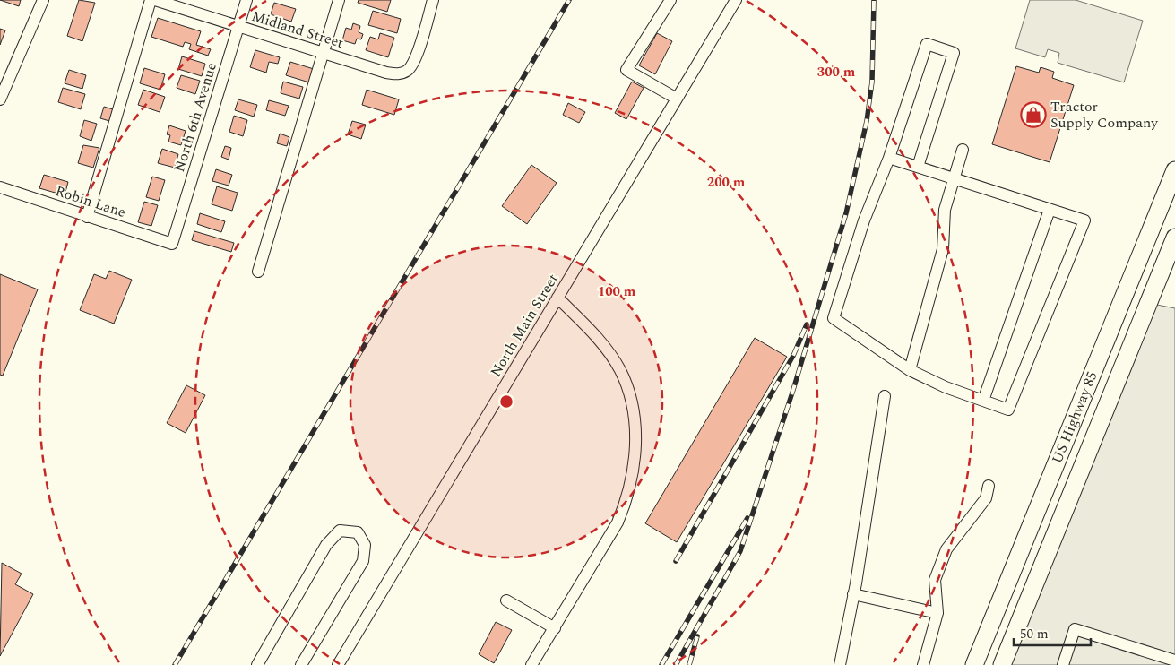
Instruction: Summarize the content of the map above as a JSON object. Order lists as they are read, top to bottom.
{
  "streets": {
    "highway": ["US Highway 85"],
    "street": [
      "Midland Street",
      "North 6th Avenue",
      "Robin Lane",
      "North Main Street"
    ]
  },
  "crossings": [
    ["Midland Street", "North 6th Avenue"],
    ["North 6th Avenue", "Robin Lane"]
  ],
  "places": {
    "shop": ["Tractor Supply Company"]
  },
  "scale_bar": "50 m",
  "rings": ["300 m", "200 m", "100 m"]
}
